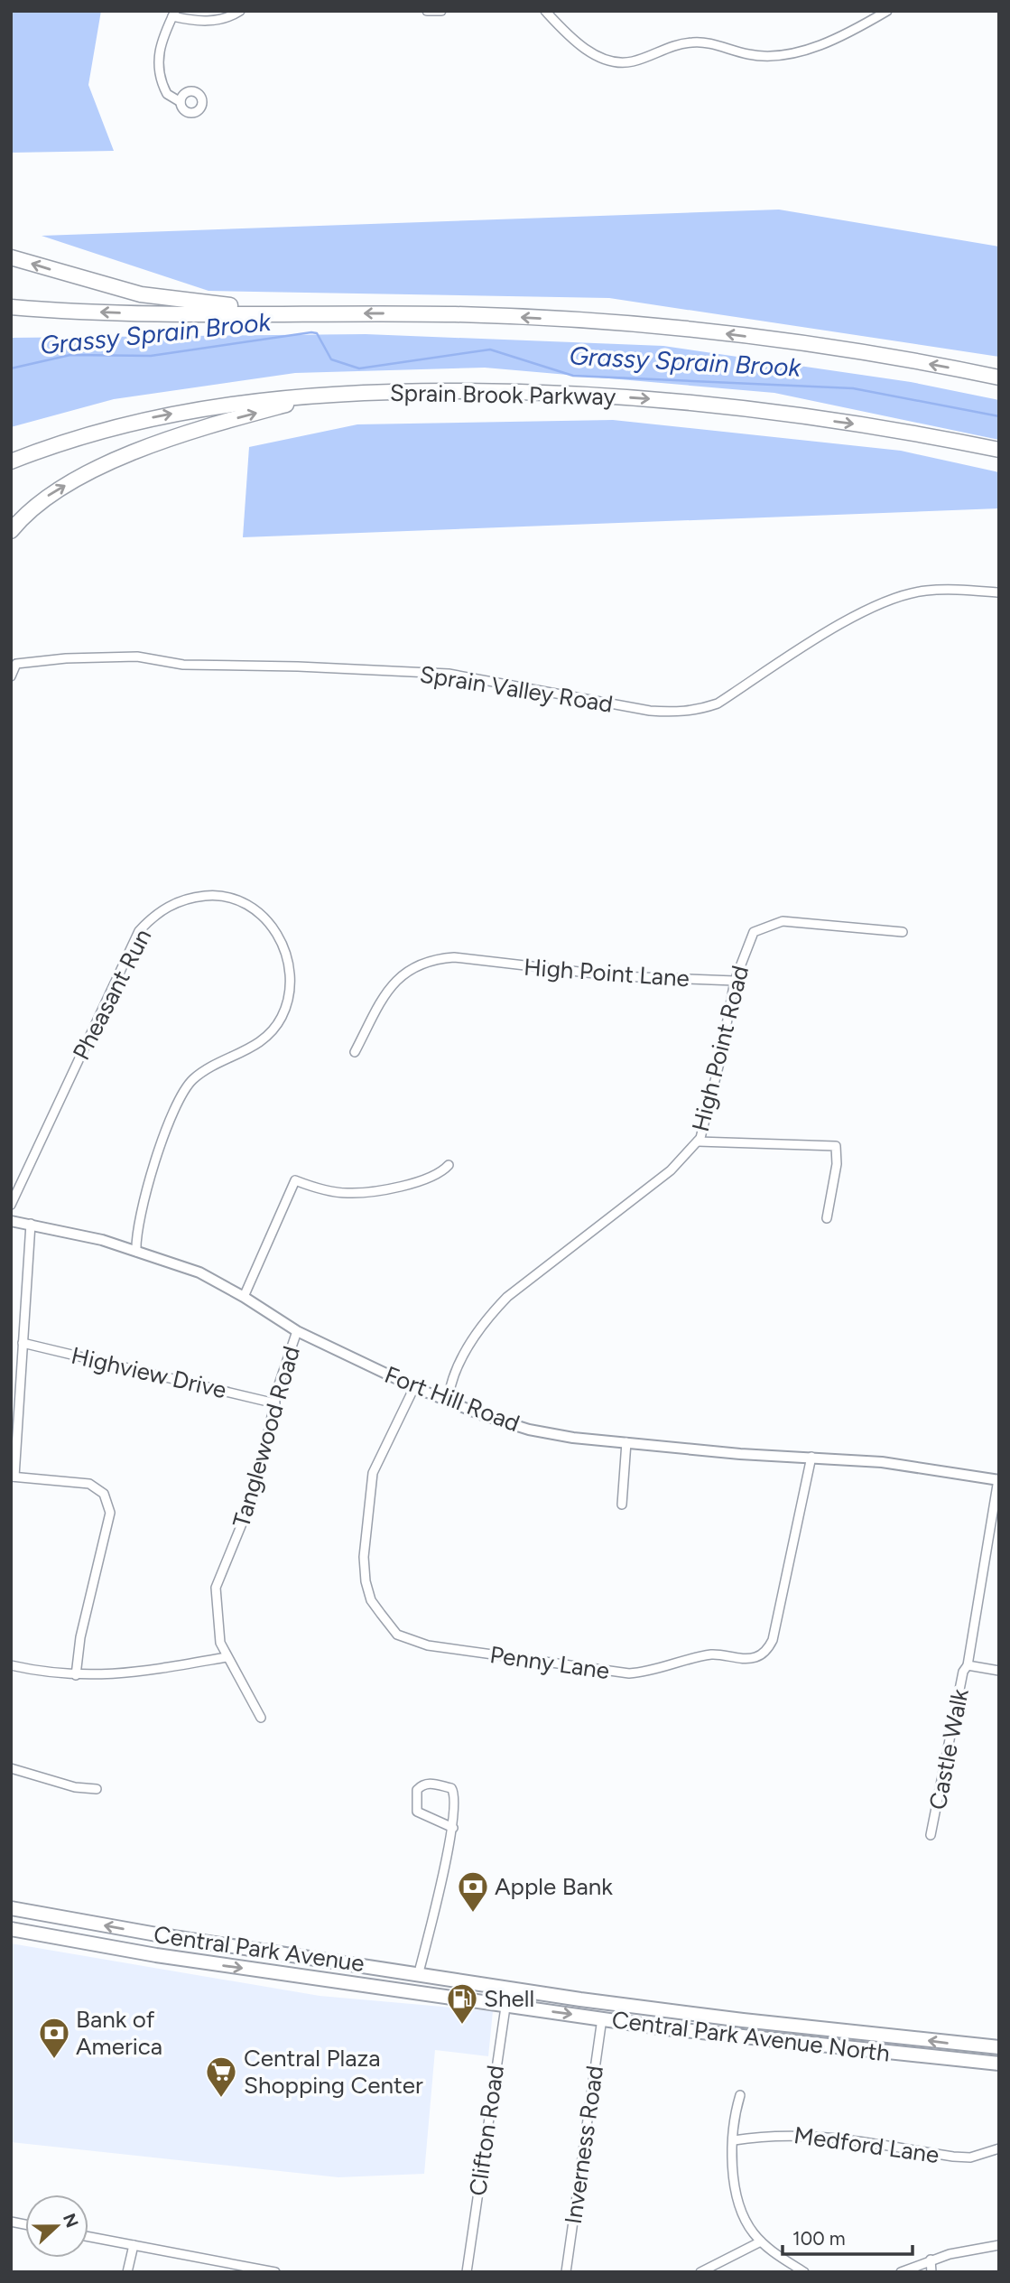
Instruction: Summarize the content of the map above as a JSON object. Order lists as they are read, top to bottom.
{
  "streets": {
    "highway": ["Sprain Brook Parkway"],
    "main road": ["Central Park Avenue", "Central Park Avenue North"],
    "street": [
      "Sprain Valley Road",
      "High Point Lane",
      "Pheasant Run",
      "High Point Road",
      "Highview Drive",
      "Fort Hill Road",
      "Tanglewood Road",
      "Penny Lane",
      "Castle Walk",
      "Clifton Road",
      "Inverness Road",
      "Medford Lane"
    ]
  },
  "crossings": [
    ["High Point Lane", "High Point Road"],
    ["Pheasant Run", "Fort Hill Road"],
    ["High Point Road", "Fort Hill Road"],
    ["Highview Drive", "Tanglewood Road"],
    ["Fort Hill Road", "Tanglewood Road"],
    ["Fort Hill Road", "Penny Lane"],
    ["Fort Hill Road", "Castle Walk"],
    ["Central Park Avenue", "Central Park Avenue North"],
    ["Central Park Avenue", "Clifton Road"],
    ["Central Park Avenue North", "Clifton Road"],
    ["Central Park Avenue North", "Inverness Road"]
  ],
  "water": ["Grassy Sprain Brook"],
  "places": {
    "bank": ["Apple Bank", "Bank of America"],
    "fuel station": ["Shell"],
    "supermarket": ["Central Plaza Shopping Center"]
  },
  "scale_bar": "100 m",
  "north": "right"
}
